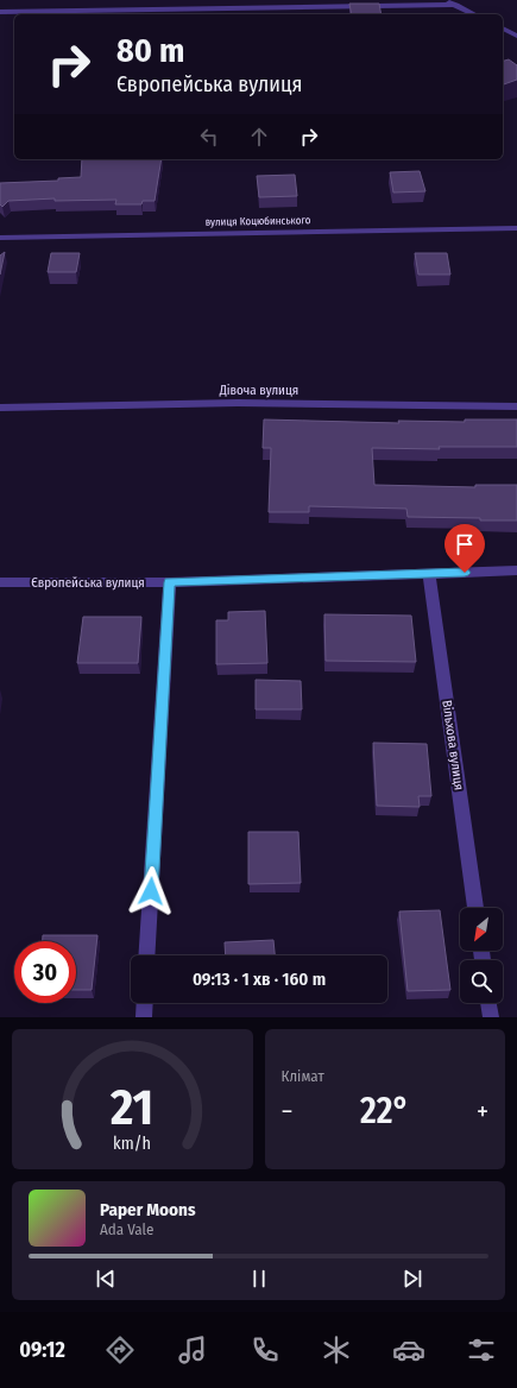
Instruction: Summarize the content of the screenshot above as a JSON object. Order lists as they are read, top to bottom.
{
  "streets": {
    "street": [
      "вулиця Коцюбинського",
      "Дівоча вулиця",
      "Європейська вулиця",
      "Вільхова вулиця"
    ]
  },
  "crossings": [
    ["Європейська вулиця", "Вільхова вулиця"]
  ],
  "north": "bottom left",
  "page": {
    "turn": ["80 m", "Європейська вулиця"],
    "limit": "30",
    "trip": "09:13 · 1 хв · 160 m",
    "tile": "Клімат",
    "heat": ["−", "22°", "+"],
    "song": ["Paper Moons", "Ada Vale"],
    "tabs": "09:12",
    "gauge": ["21", "km/h"]
  }
}
